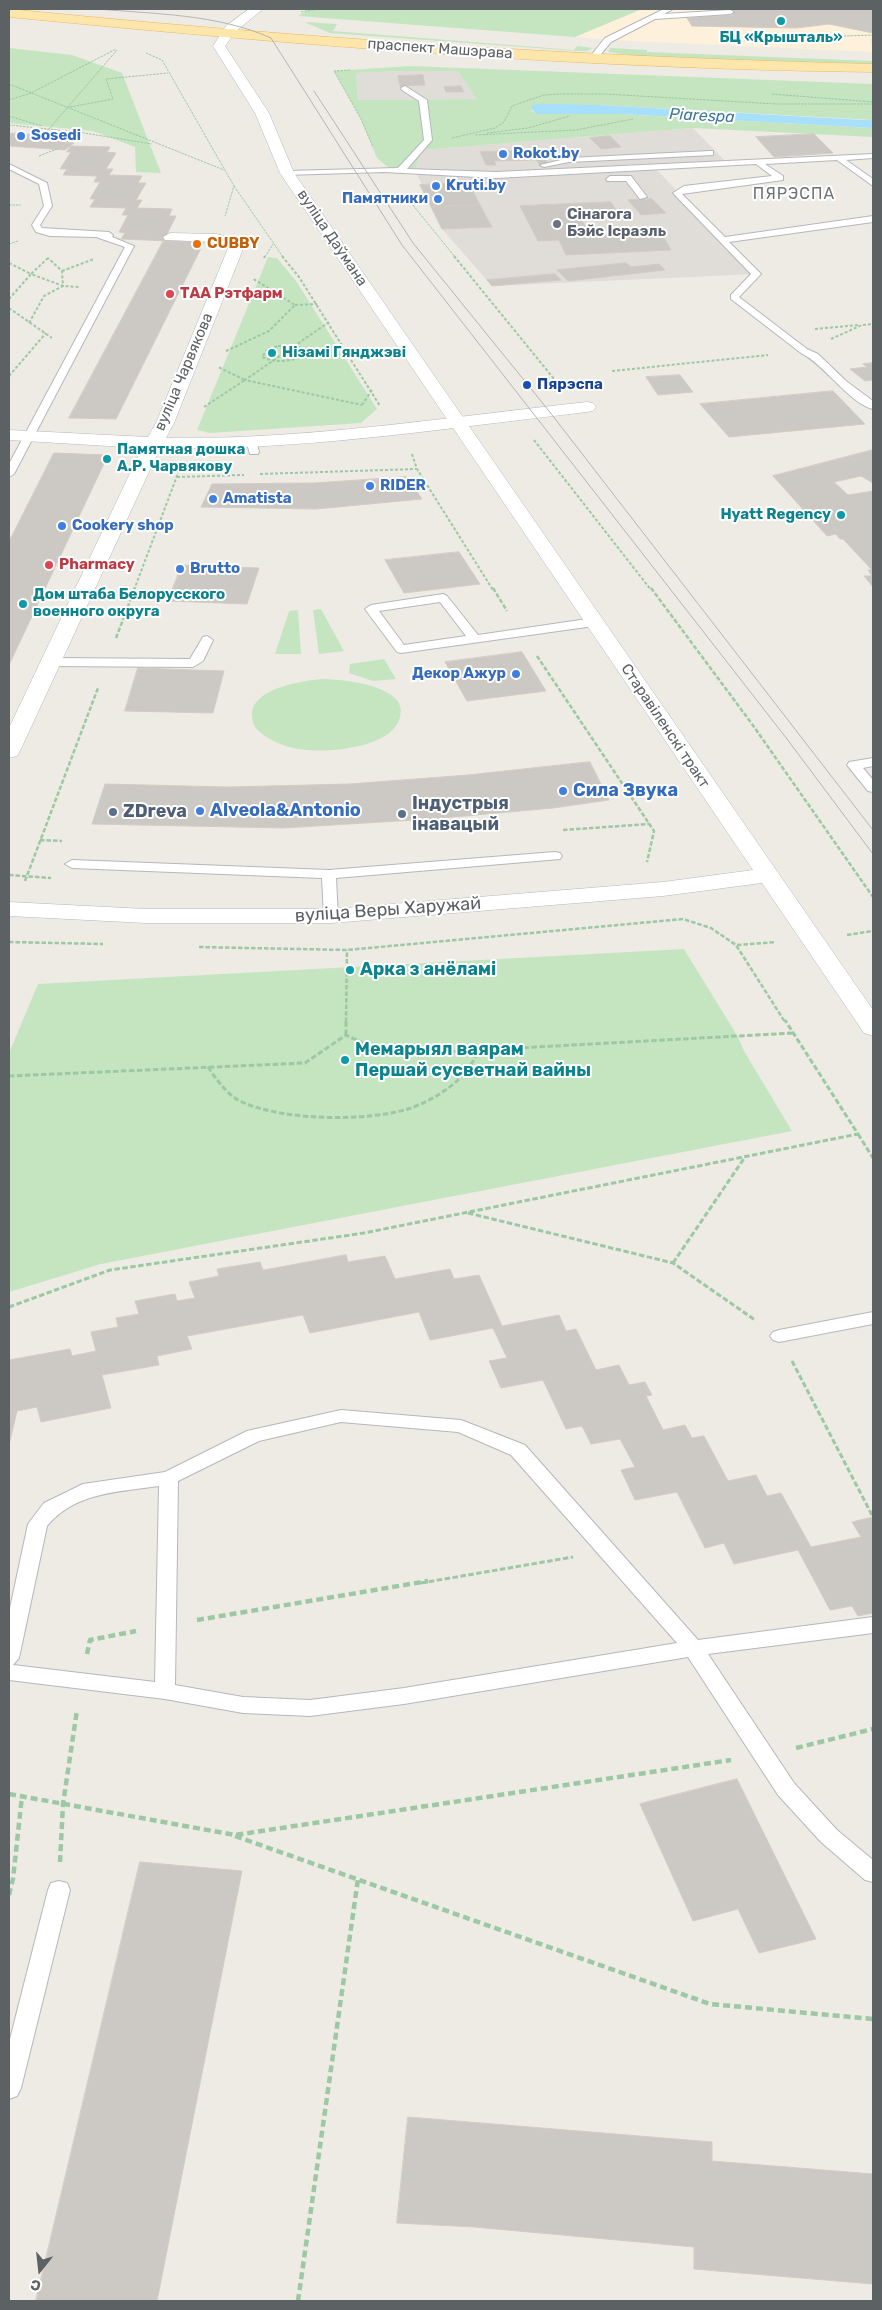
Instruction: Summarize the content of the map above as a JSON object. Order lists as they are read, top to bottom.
{
  "streets": {
    "main road": [
      "праспект Машэрава",
      "вуліца Даўмана",
      "вуліца Чарвякова",
      "Старавіленскі тракт",
      "вуліца Веры Харужай"
    ]
  },
  "crossings": [
    ["праспект Машэрава", "вуліца Даўмана"],
    ["вуліца Даўмана", "Старавіленскі тракт"],
    ["Старавіленскі тракт", "вуліца Веры Харужай"]
  ],
  "districts": ["ПЯРЭСПА"],
  "water": ["Piarespa"],
  "places": [
    "БЦ «Крышталь»",
    "Sosedi",
    "Rokot.by",
    "Kruti.by",
    "Памятники",
    "Сінагога Бэйс Ісраэль",
    "CUBBY",
    "ТАА Рэтфарм",
    "Нізамі Гянджэві",
    "Пярэспа",
    "Памятная дошка А.Р. Чарвякову",
    "RIDER",
    "Amatista",
    "Hyatt Regency",
    "Cookery shop",
    "Pharmacy",
    "Brutto",
    "Дом штаба Белорусского военного округа",
    "Декор Ажур",
    "Сила Звука",
    "Alveola&Antonio",
    "ZDreva",
    "Індустрыя інавацый",
    "Арка з анёламі",
    "Мемарыял ваярам Першай сусветнай вайны"
  ],
  "north": "bottom"
}
